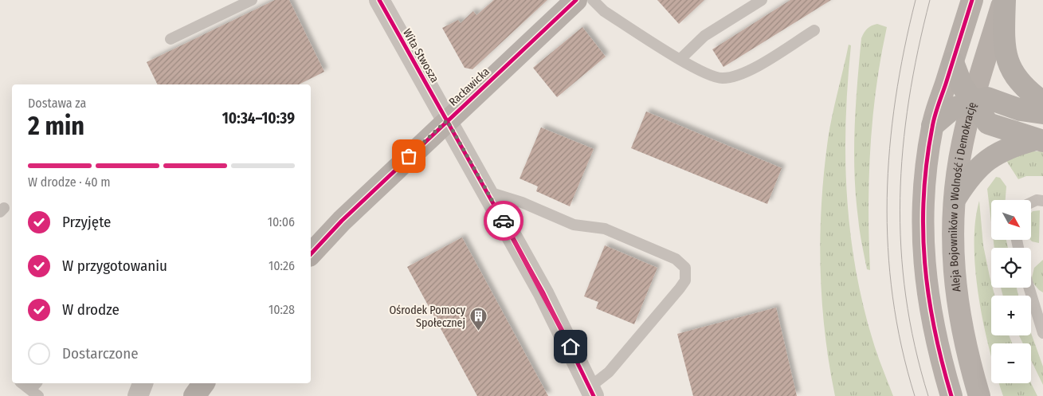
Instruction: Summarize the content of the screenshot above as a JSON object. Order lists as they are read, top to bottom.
{
  "streets": {
    "street": ["Wita Stwosza", "Racławicka", "Aleja Bojowników o Wolność i Demokrację"]
  },
  "crossings": [
    ["Wita Stwosza", "Racławicka"]
  ],
  "places": {
    "building": ["Ośrodek Pomocy Społecznej"]
  },
  "north": "bottom right",
  "page": {
    "heading": ["2 min", "Dostawa za", "10:34–10:39"],
    "bar": "W drodze · 40 m",
    "map_buttons": ["+", "−"],
    "list": [
      ["Przyjęte", "10:06"],
      ["W przygotowaniu", "10:26"],
      ["W drodze", "10:28"],
      "Dostarczone"
    ]
  }
}
